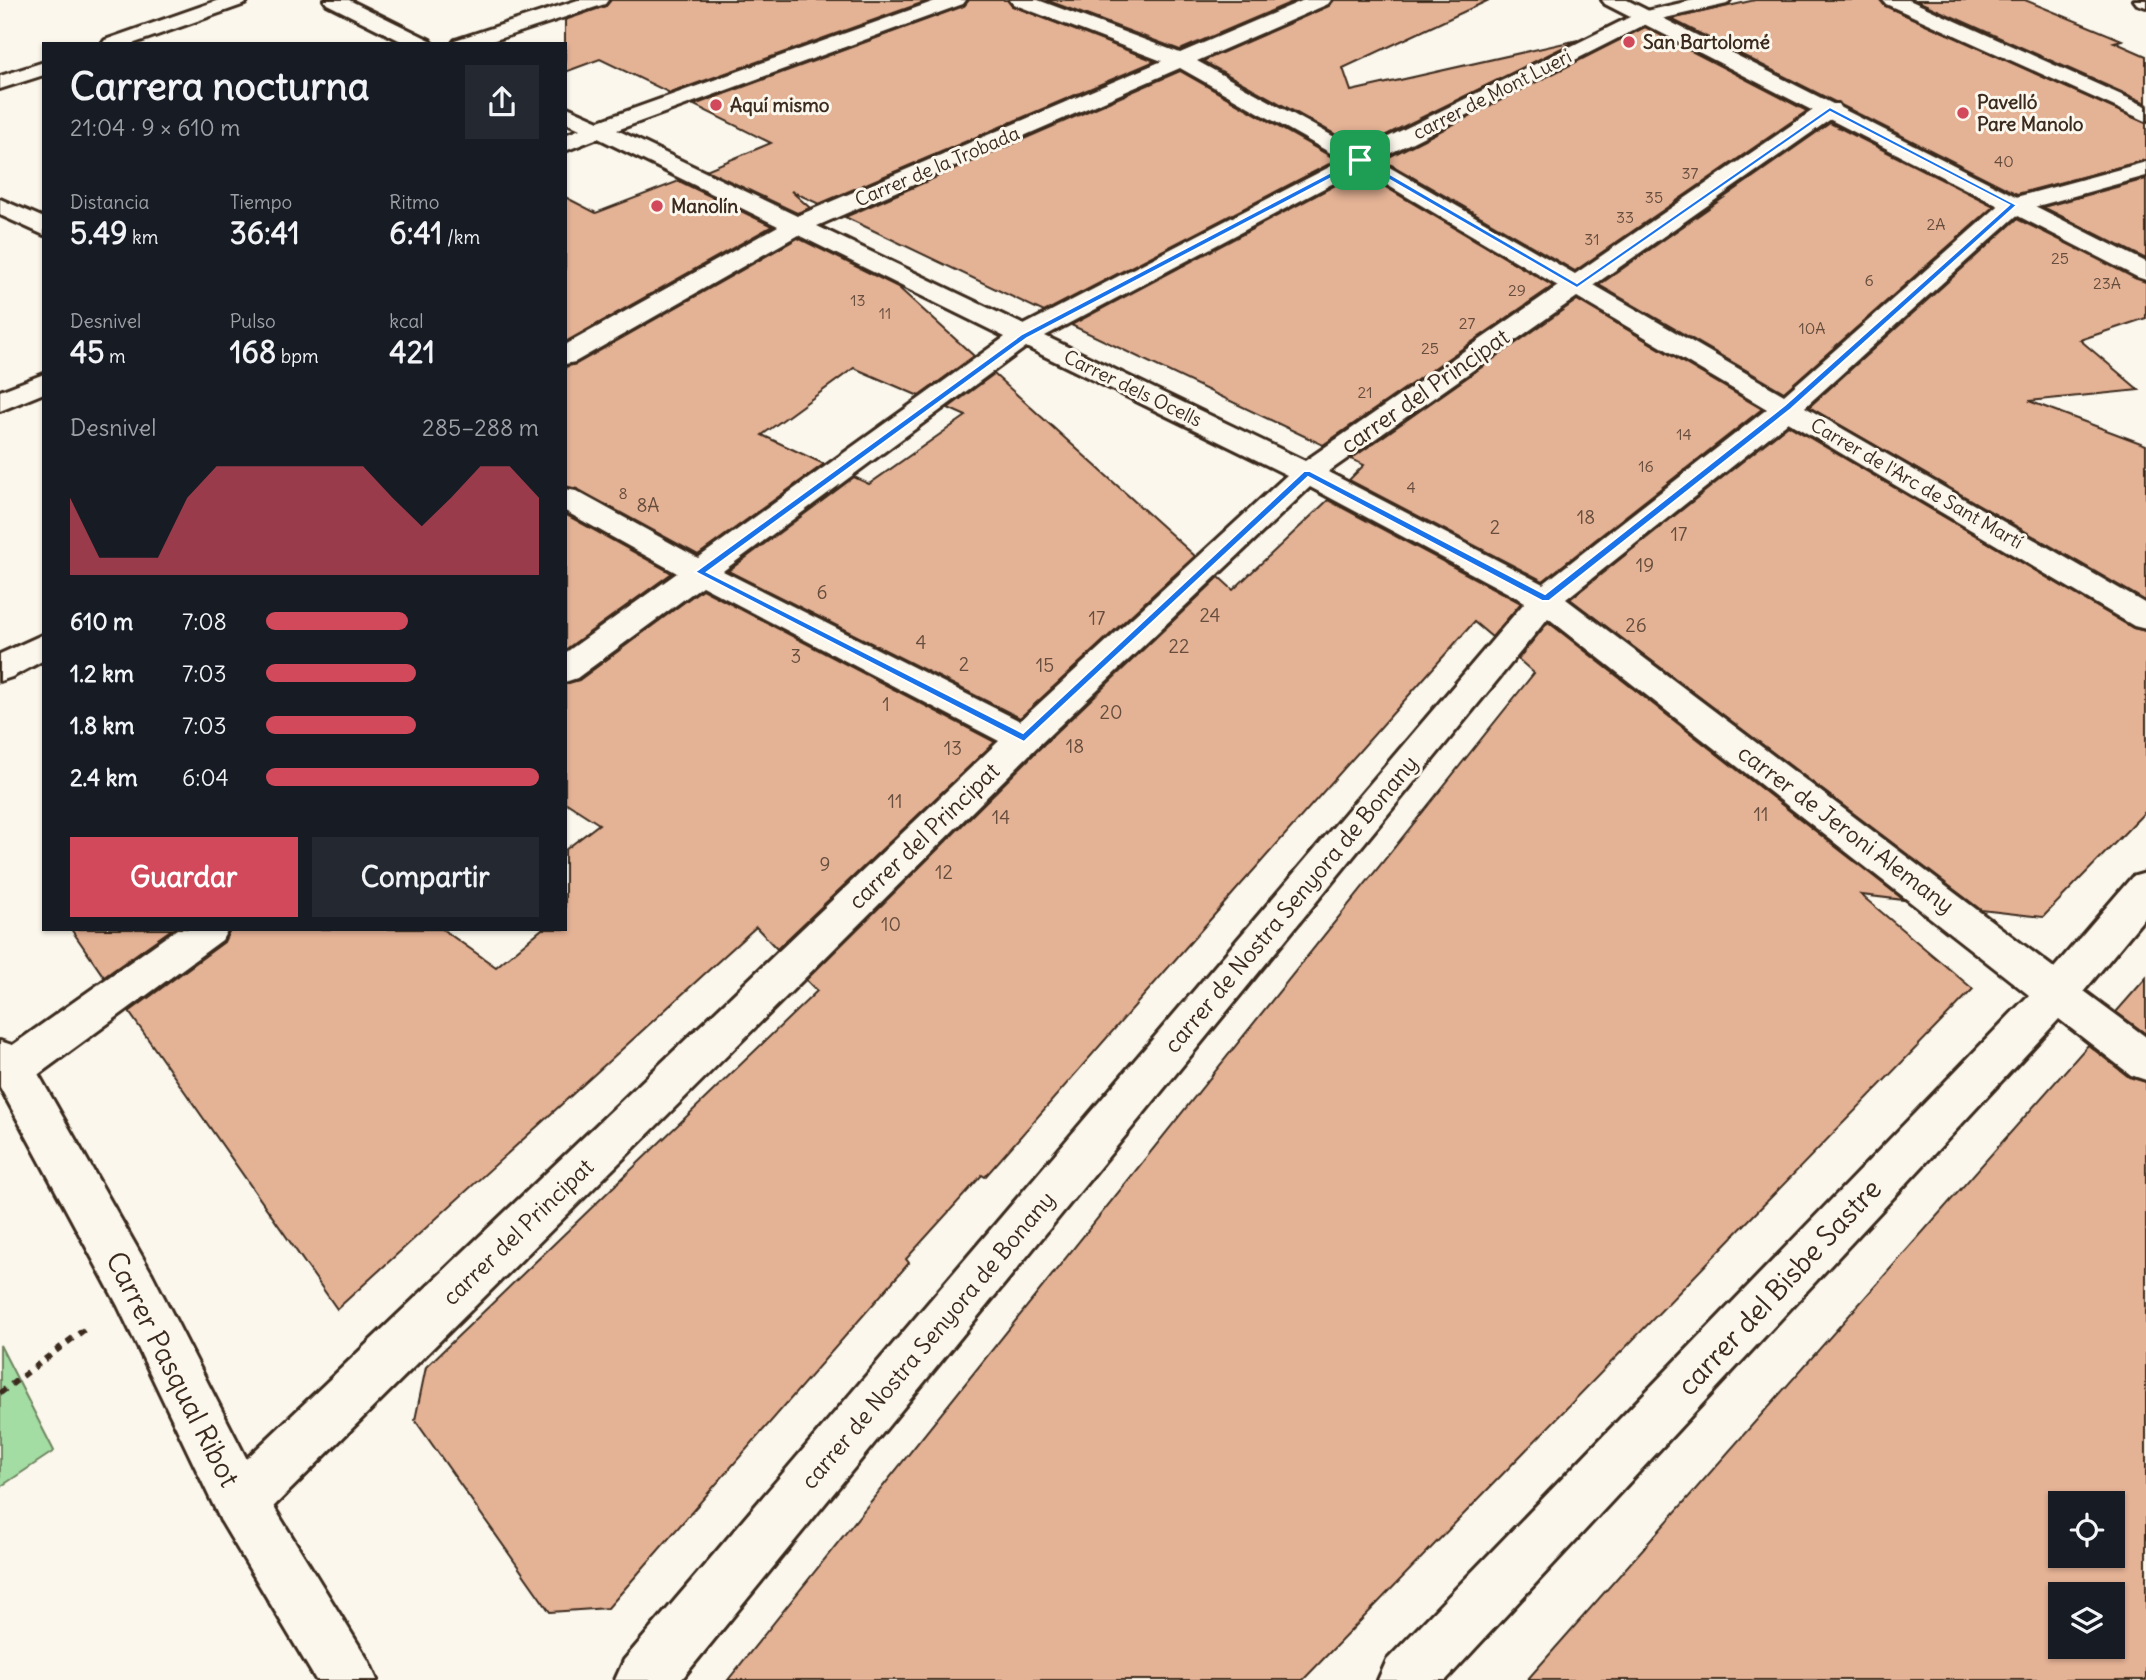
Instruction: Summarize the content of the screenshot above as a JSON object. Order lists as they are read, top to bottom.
{
  "streets": {
    "street": [
      "carrer de Mont Lueri",
      "Carrer de la Trobada",
      "Carrer dels Ocells",
      "carrer del Principat",
      "Carrer de l'Arc de Sant Martí",
      "carrer de Jeroni Alemany",
      "carrer de Nostra Senyora de Bonany",
      "carrer del Bisbe Sastre",
      "Carrer Pasqual Ribot"
    ]
  },
  "crossings": [
    ["carrer de Mont Lueri", "Carrer dels Ocells"],
    ["carrer de Mont Lueri", "Carrer de l'Arc de Sant Martí"],
    ["Carrer de la Trobada", "Carrer dels Ocells"],
    ["Carrer de la Trobada", "Carrer de l'Arc de Sant Martí"],
    ["Carrer dels Ocells", "carrer del Principat"],
    ["Carrer dels Ocells", "carrer de Jeroni Alemany"],
    ["Carrer dels Ocells", "carrer de Nostra Senyora de Bonany"],
    ["carrer del Principat", "Carrer de l'Arc de Sant Martí"],
    ["carrer del Principat", "Carrer Pasqual Ribot"],
    ["Carrer de l'Arc de Sant Martí", "carrer de Nostra Senyora de Bonany"],
    ["carrer de Jeroni Alemany", "carrer de Nostra Senyora de Bonany"],
    ["carrer de Jeroni Alemany", "carrer del Bisbe Sastre"]
  ],
  "places": [
    "San Bartolomé",
    "Aquí mismo",
    "Pavelló Pare Manolo",
    "Manolín"
  ],
  "house_numbers": [
    "40",
    "37",
    "35",
    "33",
    "2A",
    "31",
    "25",
    "6",
    "23A",
    "29",
    "13",
    "11",
    "27",
    "10A",
    "25",
    "21",
    "14",
    "16",
    "4",
    "8",
    "8A",
    "18",
    "2",
    "17",
    "19",
    "6",
    "24",
    "17",
    "26",
    "4",
    "22",
    "3",
    "2",
    "15",
    "1",
    "20",
    "18",
    "13",
    "11",
    "11",
    "14",
    "9",
    "12",
    "10"
  ],
  "page": {
    "heading": ["Carrera nocturna", "21:04 · 9 × 610 m"],
    "stats": [
      ["Distancia", "5.49 km"],
      ["Tiempo", "36:41"],
      ["Ritmo", "6:41 /km"],
      ["Desnivel", "45 m"],
      ["Pulso", "168 bpm"],
      ["kcal", "421"]
    ],
    "chart": ["Desnivel", "285–288 m"],
    "list": [
      {
        "name": "610 m",
        "note": "7:08"
      },
      {
        "name": "1.2 km",
        "note": "7:03"
      },
      {
        "name": "1.8 km",
        "note": "7:03"
      },
      {
        "name": "2.4 km",
        "note": "6:04"
      }
    ],
    "buttons": ["Guardar", "Compartir"]
  }
}
